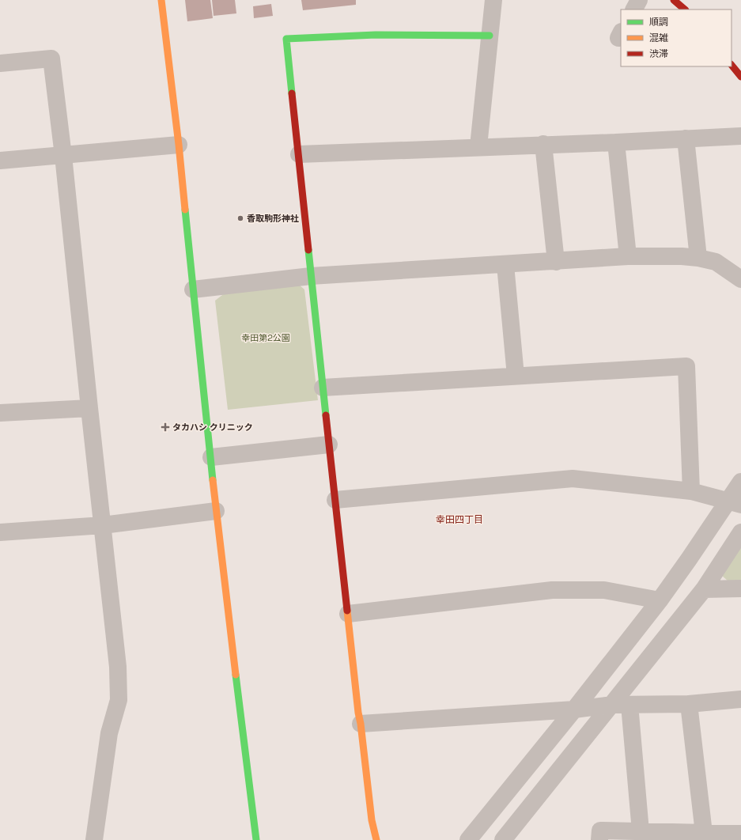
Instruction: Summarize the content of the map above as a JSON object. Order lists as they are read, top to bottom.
{
  "districts": ["幸田四丁目"],
  "parks": ["幸田第2公園"],
  "places": {
    "other": ["香取駒形神社"],
    "health": ["タカハシ クリニック"]
  },
  "legend": ["順調", "混雑", "渋滞"]
}
